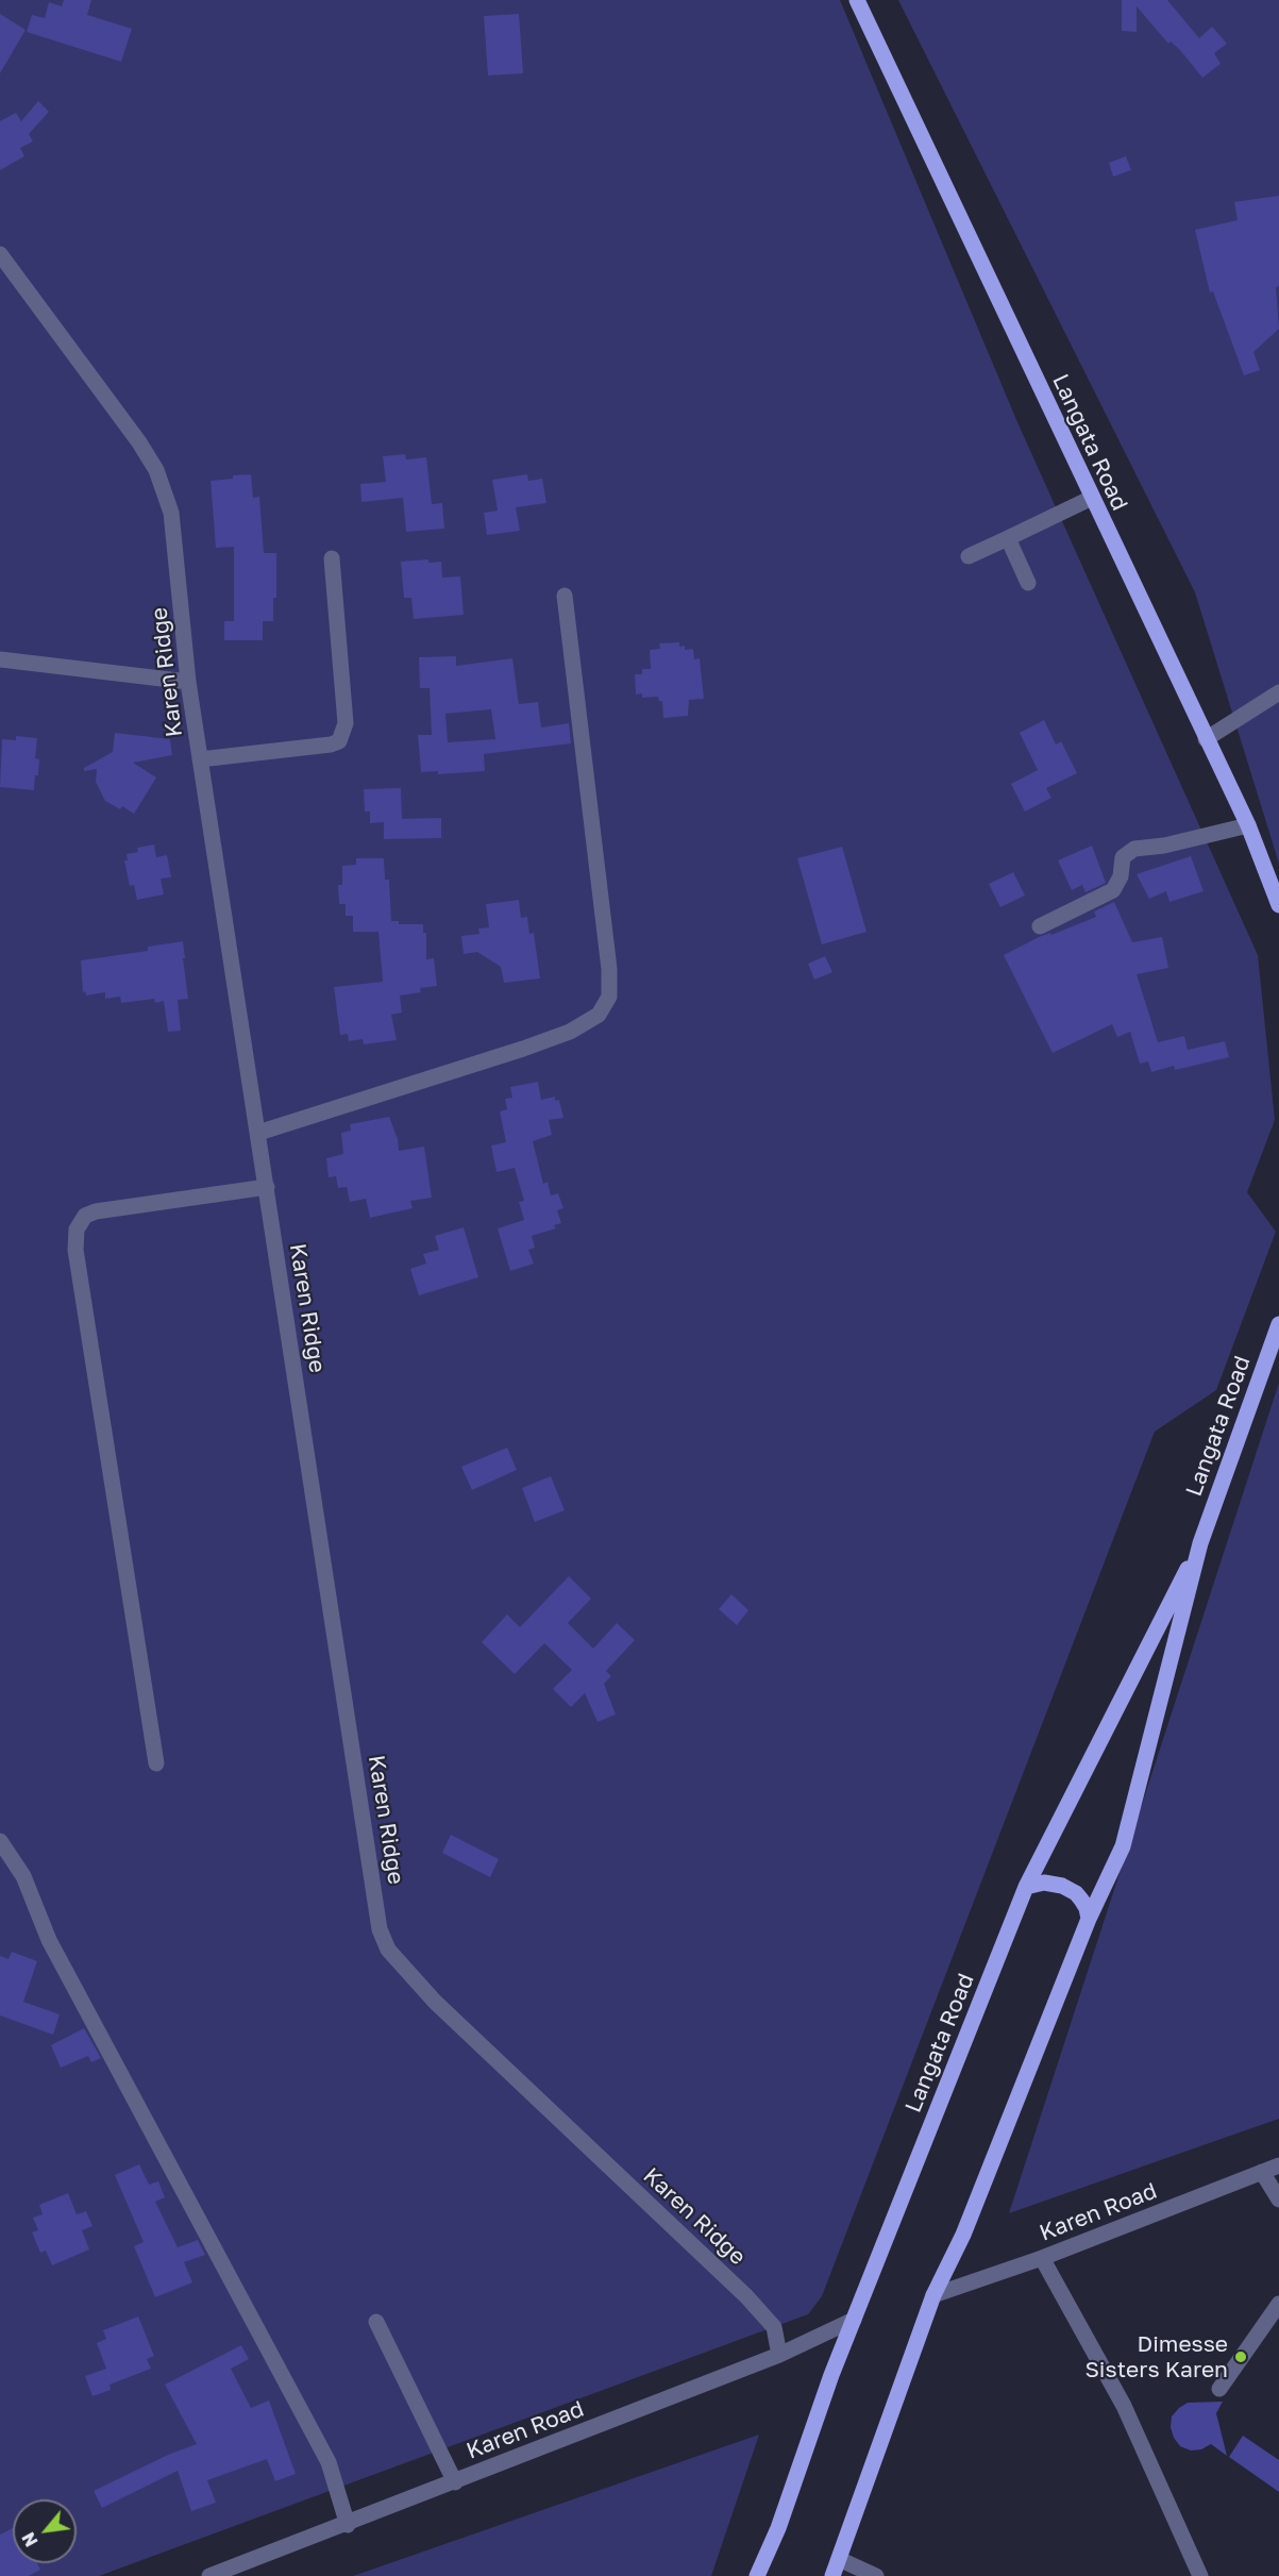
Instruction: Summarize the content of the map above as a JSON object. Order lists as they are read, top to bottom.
{
  "streets": {
    "main road": ["Langata Road"],
    "street": ["Karen Ridge", "Karen Road"]
  },
  "crossings": [
    ["Langata Road", "Karen Road"],
    ["Karen Ridge", "Karen Road"]
  ],
  "places": ["Dimesse Sisters Karen"],
  "north": "bottom left"
}
